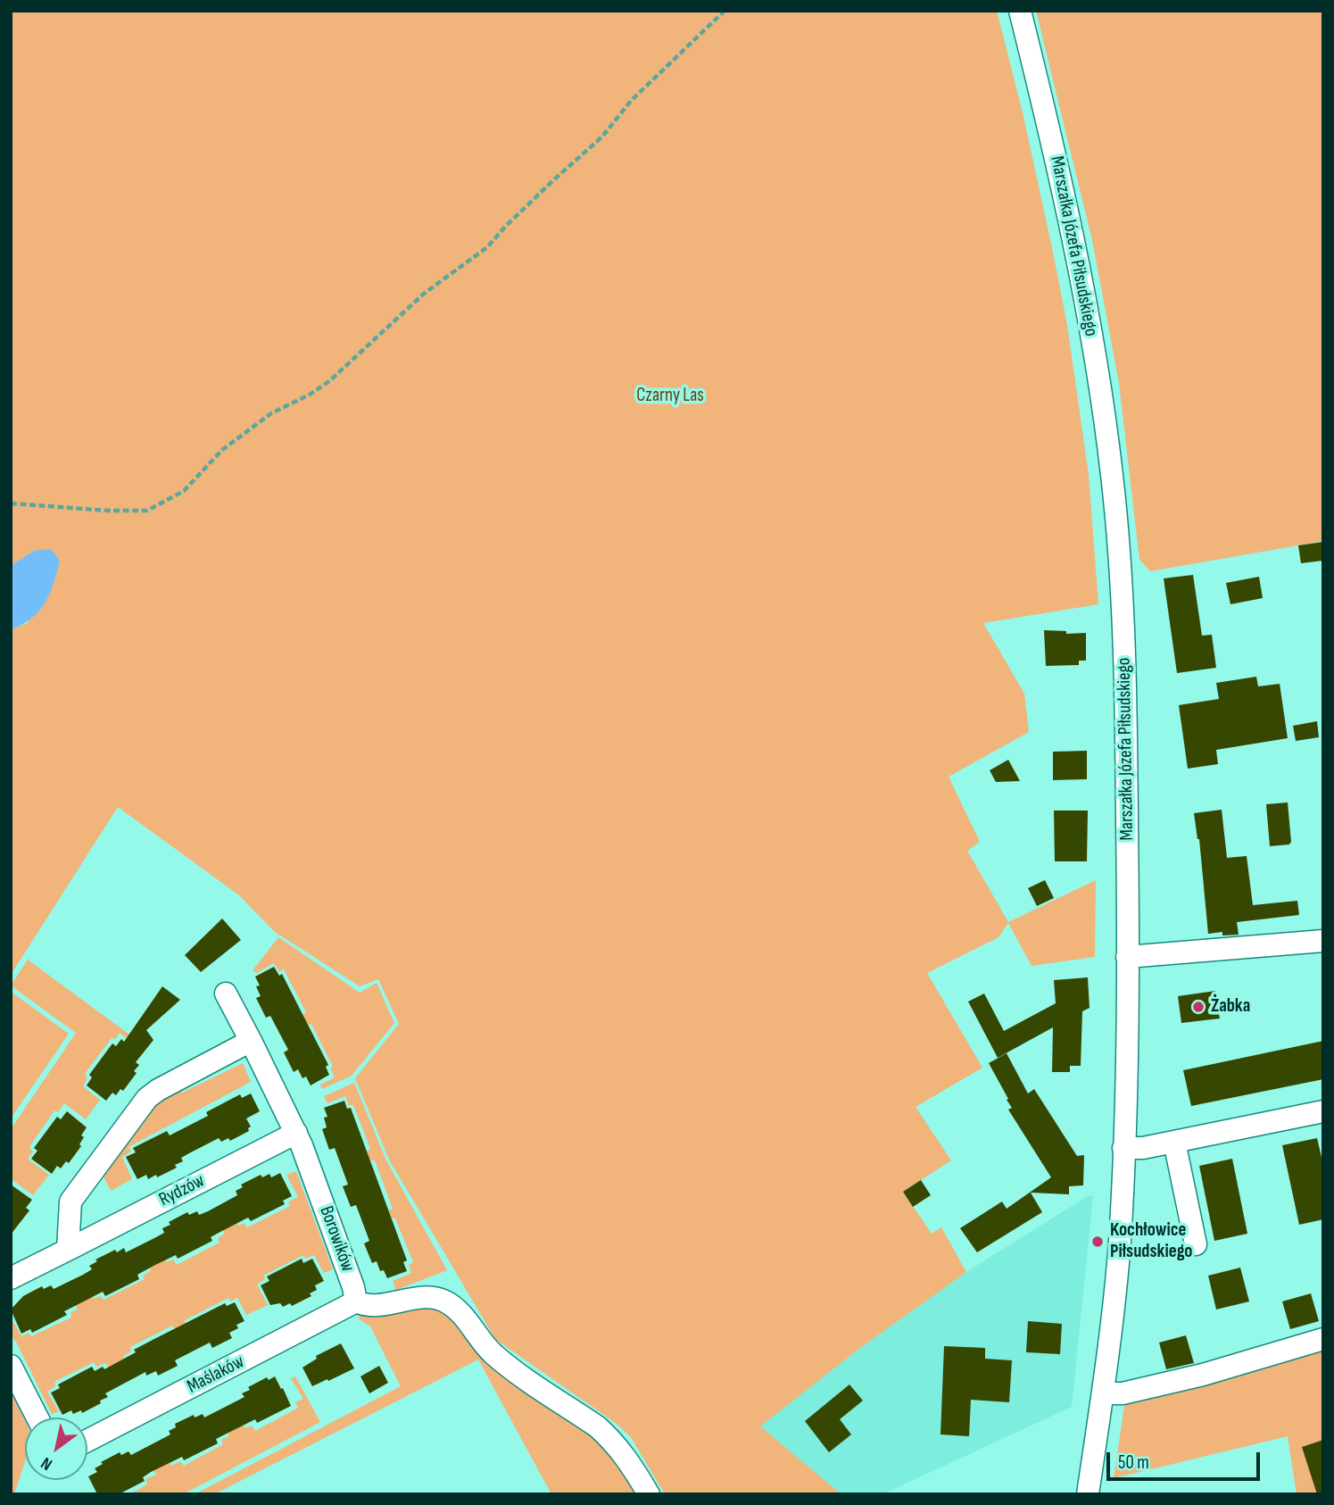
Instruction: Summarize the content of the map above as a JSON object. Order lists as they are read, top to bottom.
{
  "streets": {
    "street": [
      "Marszałka Józefa Piłsudskiego",
      "Rydzów",
      "Borowików",
      "Maślaków"
    ]
  },
  "crossings": [
    ["Rydzów", "Borowików"],
    ["Borowików", "Maślaków"]
  ],
  "parks": ["Czarny Las"],
  "places": ["Żabka", "Kochłowice Piłsudskiego"],
  "scale_bar": "50 m",
  "north": "bottom left"
}
